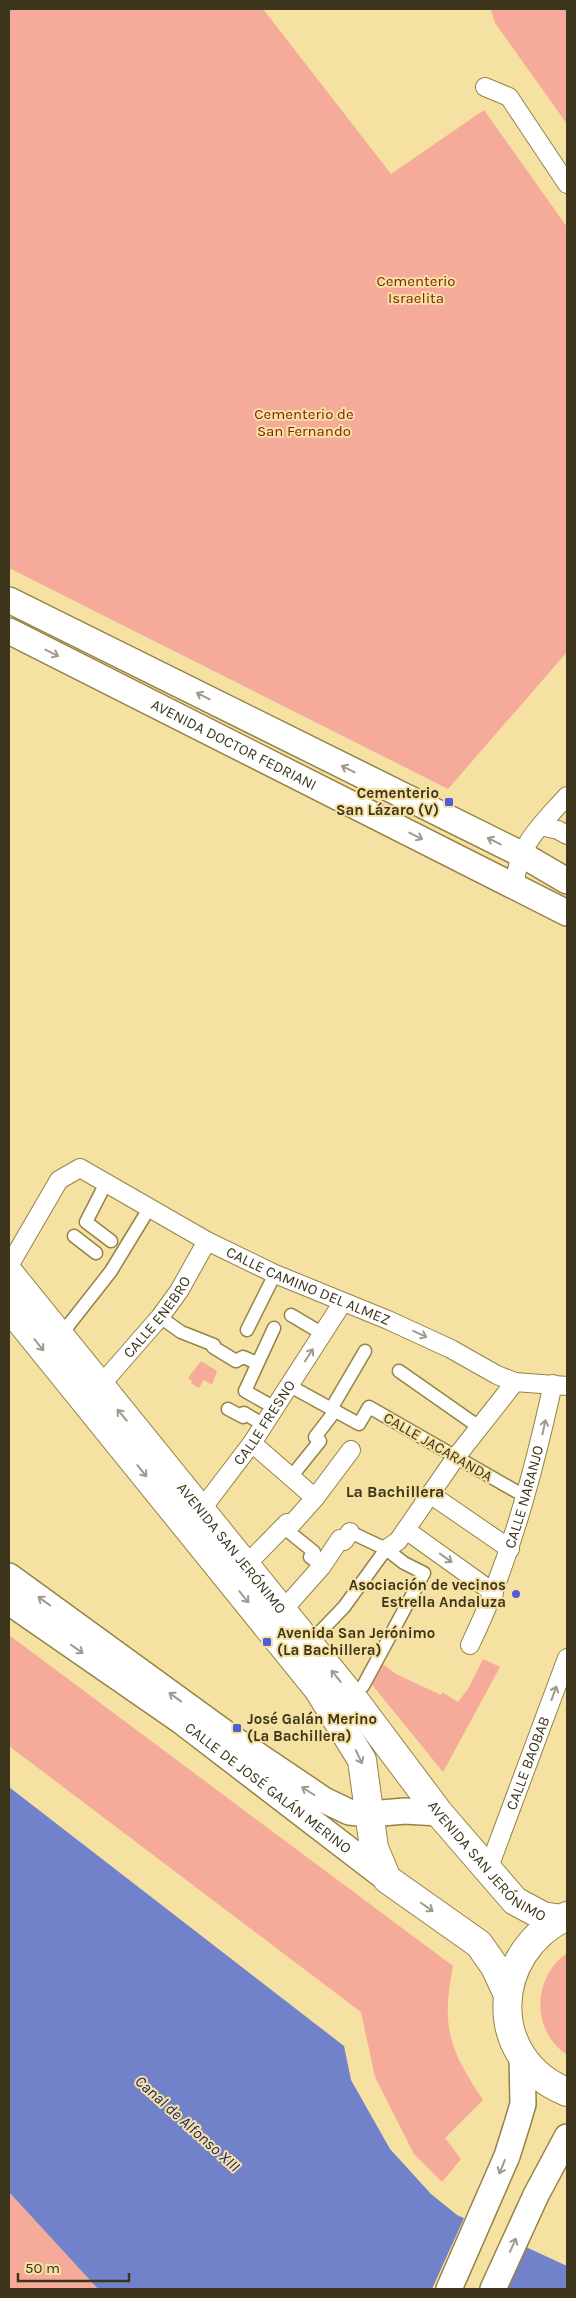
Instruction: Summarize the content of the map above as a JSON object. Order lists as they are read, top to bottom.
{
  "streets": {
    "main road": ["AVENIDA DOCTOR FEDRIANI", "AVENIDA SAN JERÓNIMO", "CALLE DE JOSÉ GALÁN MERINO"],
    "street": [
      "CALLE CAMINO DEL ALMEZ",
      "CALLE ENEBRO",
      "CALLE FRESNO",
      "CALLE JACARANDA",
      "CALLE NARANJO",
      "CALLE BAOBAB"
    ]
  },
  "crossings": [
    ["CALLE CAMINO DEL ALMEZ", "CALLE ENEBRO"],
    ["CALLE CAMINO DEL ALMEZ", "CALLE FRESNO"],
    ["CALLE CAMINO DEL ALMEZ", "CALLE NARANJO"],
    ["CALLE ENEBRO", "AVENIDA SAN JERÓNIMO"],
    ["CALLE FRESNO", "CALLE JACARANDA"],
    ["CALLE FRESNO", "AVENIDA SAN JERÓNIMO"],
    ["CALLE JACARANDA", "CALLE NARANJO"],
    ["AVENIDA SAN JERÓNIMO", "CALLE BAOBAB"],
    ["AVENIDA SAN JERÓNIMO", "CALLE DE JOSÉ GALÁN MERINO"]
  ],
  "one_way": ["CALLE BAOBAB"],
  "districts": ["La Bachillera"],
  "water": ["Canal de Alfonso XIII"],
  "parks": ["Cementerio Israelita", "Cementerio de San Fernando"],
  "places": {
    "transit": ["Cementerio San Lázaro (V)", "Avenida San Jerónimo (La Bachillera)", "José Galán Merino (La Bachillera)"],
    "other": ["Asociación de vecinos Estrella Andaluza"]
  },
  "scale_bar": "50 m"
}
